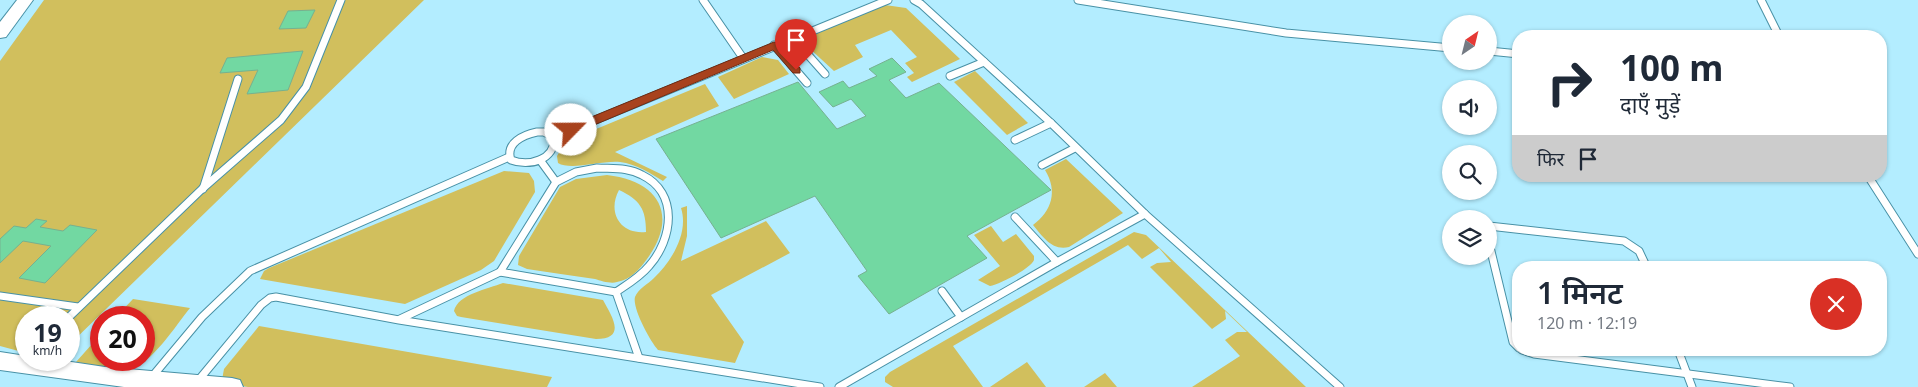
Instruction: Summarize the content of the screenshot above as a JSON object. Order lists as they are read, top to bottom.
{
  "north": "top right",
  "page": {
    "turn": ["100 m", "दाएँ मुड़ें"],
    "then": "फिर",
    "heading": ["1 मिनट", "120 m · 12:19"],
    "speed": "19 km/h",
    "limit": "20"
  }
}
